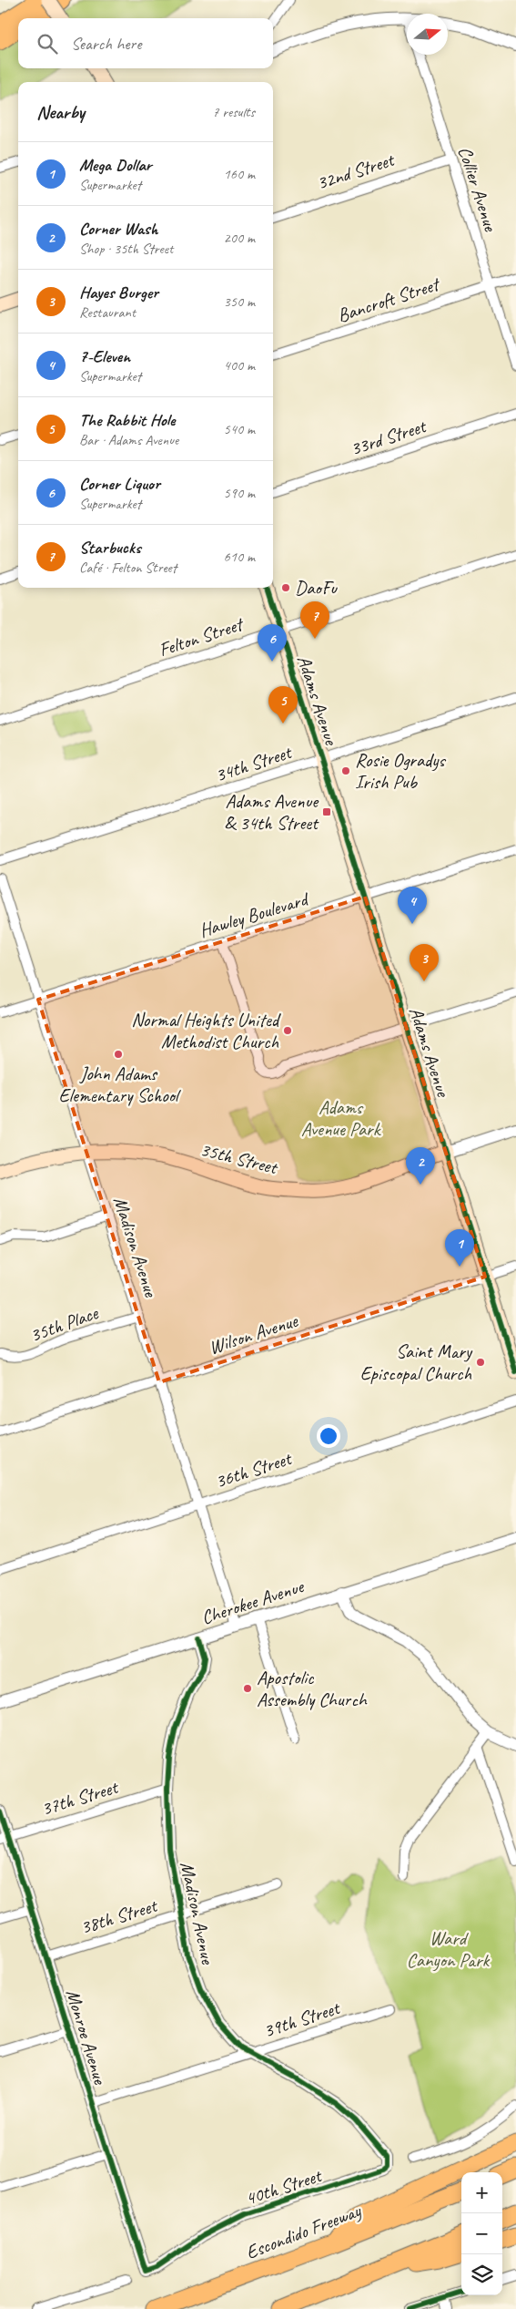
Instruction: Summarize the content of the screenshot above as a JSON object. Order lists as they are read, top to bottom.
{
  "streets": {
    "highway": ["Escondido Freeway"],
    "main road": ["Adams Avenue", "35th Street"],
    "street": [
      "32nd Street",
      "Collier Avenue",
      "Bancroft Street",
      "33rd Street",
      "Felton Street",
      "34th Street",
      "Hawley Boulevard",
      "Madison Avenue",
      "35th Place",
      "Wilson Avenue",
      "36th Street",
      "Cherokee Avenue",
      "37th Street",
      "38th Street",
      "39th Street",
      "Monroe Avenue",
      "40th Street"
    ]
  },
  "crossings": [
    ["32nd Street", "Collier Avenue"],
    ["Collier Avenue", "Bancroft Street"],
    ["Felton Street", "Adams Avenue"],
    ["Adams Avenue", "34th Street"],
    ["Adams Avenue", "Hawley Boulevard"],
    ["Adams Avenue", "35th Street"],
    ["Adams Avenue", "Wilson Avenue"],
    ["Hawley Boulevard", "Madison Avenue"],
    ["35th Street", "Madison Avenue"],
    ["Madison Avenue", "35th Place"],
    ["Madison Avenue", "Wilson Avenue"],
    ["Madison Avenue", "36th Street"],
    ["Madison Avenue", "Cherokee Avenue"],
    ["Madison Avenue", "37th Street"],
    ["Madison Avenue", "38th Street"],
    ["Madison Avenue", "39th Street"],
    ["Madison Avenue", "40th Street"],
    ["37th Street", "Monroe Avenue"],
    ["38th Street", "Monroe Avenue"],
    ["39th Street", "Monroe Avenue"],
    ["Monroe Avenue", "40th Street"]
  ],
  "parks": ["Adams Avenue Park", "Ward Canyon Park"],
  "places": {
    "other": [
      "DaoFu",
      "Rosie Ogradys Irish Pub",
      "Normal Heights United Methodist Church",
      "John Adams Elementary School",
      "Saint Mary Episcopal Church",
      "Apostolic Assembly Church"
    ],
    "transit": ["Adams Avenue & 34th Street"]
  },
  "north": "right",
  "page": {
    "search": "Search here",
    "heading": ["Nearby", "7 results"],
    "list": [
      {
        "mark": "1",
        "name": "Mega Dollar",
        "note": "Supermarket",
        "value": "160 m"
      },
      {
        "mark": "2",
        "name": "Corner Wash",
        "note": "Shop · 35th Street",
        "value": "200 m"
      },
      {
        "mark": "3",
        "name": "Hayes Burger",
        "note": "Restaurant",
        "value": "350 m"
      },
      {
        "mark": "4",
        "name": "7-Eleven",
        "note": "Supermarket",
        "value": "400 m"
      },
      {
        "mark": "5",
        "name": "The Rabbit Hole",
        "note": "Bar · Adams Avenue",
        "value": "540 m"
      },
      {
        "mark": "6",
        "name": "Corner Liquor",
        "note": "Supermarket",
        "value": "590 m"
      },
      {
        "mark": "7",
        "name": "Starbucks",
        "note": "Café · Felton Street",
        "value": "610 m"
      }
    ],
    "pins": [
      "7",
      "6",
      "5",
      "4",
      "3",
      "2",
      "1"
    ],
    "map_buttons": ["+", "−"]
  }
}
